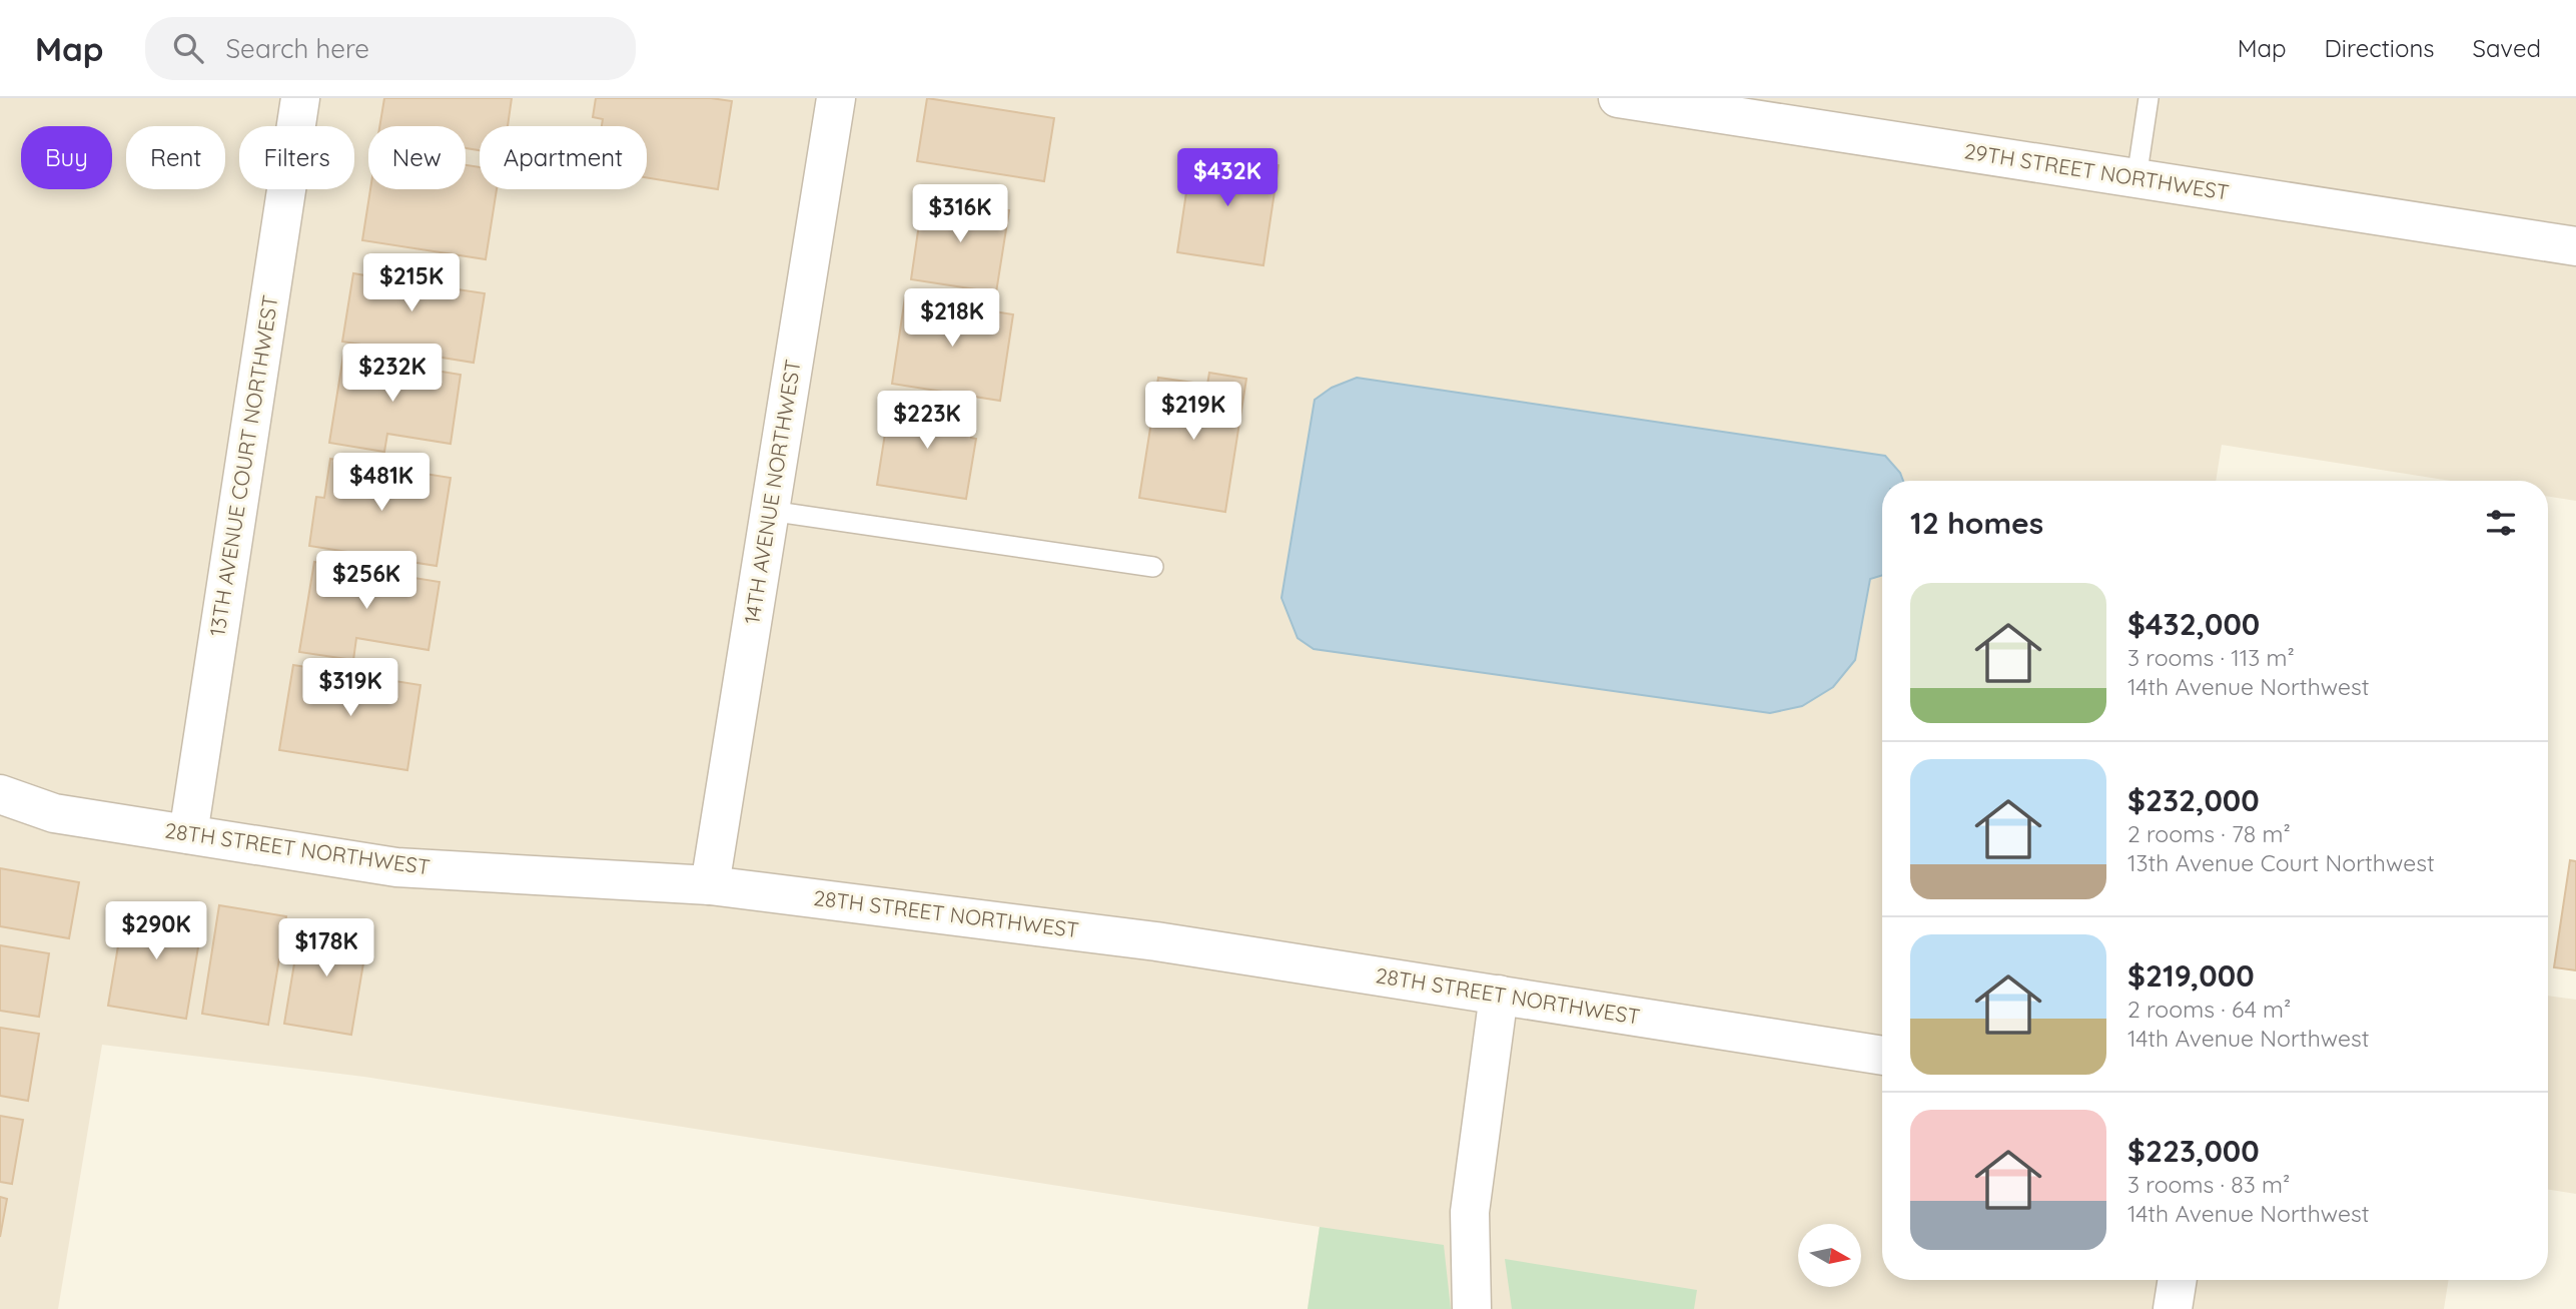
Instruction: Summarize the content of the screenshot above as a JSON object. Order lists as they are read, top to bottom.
{
  "streets": {
    "street": [
      "29TH STREET NORTHWEST",
      "13TH AVENUE COURT NORTHWEST",
      "14TH AVENUE NORTHWEST",
      "28TH STREET NORTHWEST"
    ]
  },
  "crossings": [
    ["13TH AVENUE COURT NORTHWEST", "28TH STREET NORTHWEST"],
    ["14TH AVENUE NORTHWEST", "28TH STREET NORTHWEST"]
  ],
  "north": "right",
  "page": {
    "header": "Map",
    "search": "Search here",
    "nav": ["Map", "Directions", "Saved"],
    "chip": [
      "Buy",
      "Rent",
      "Filters",
      "New",
      "Apartment"
    ],
    "price": [
      "$432K",
      "$316K",
      "$215K",
      "$218K",
      "$232K",
      "$219K",
      "$223K",
      "$481K",
      "$256K",
      "$319K",
      "$290K",
      "$178K"
    ],
    "heading": "12 homes",
    "list": [
      {
        "name": "$432,000",
        "note": "3 rooms · 113 m² · 14th Avenue Northwest"
      },
      {
        "name": "$232,000",
        "note": "2 rooms · 78 m² · 13th Avenue Court Northwest"
      },
      {
        "name": "$219,000",
        "note": "2 rooms · 64 m² · 14th Avenue Northwest"
      },
      {
        "name": "$223,000",
        "note": "3 rooms · 83 m² · 14th Avenue Northwest"
      }
    ]
  }
}
